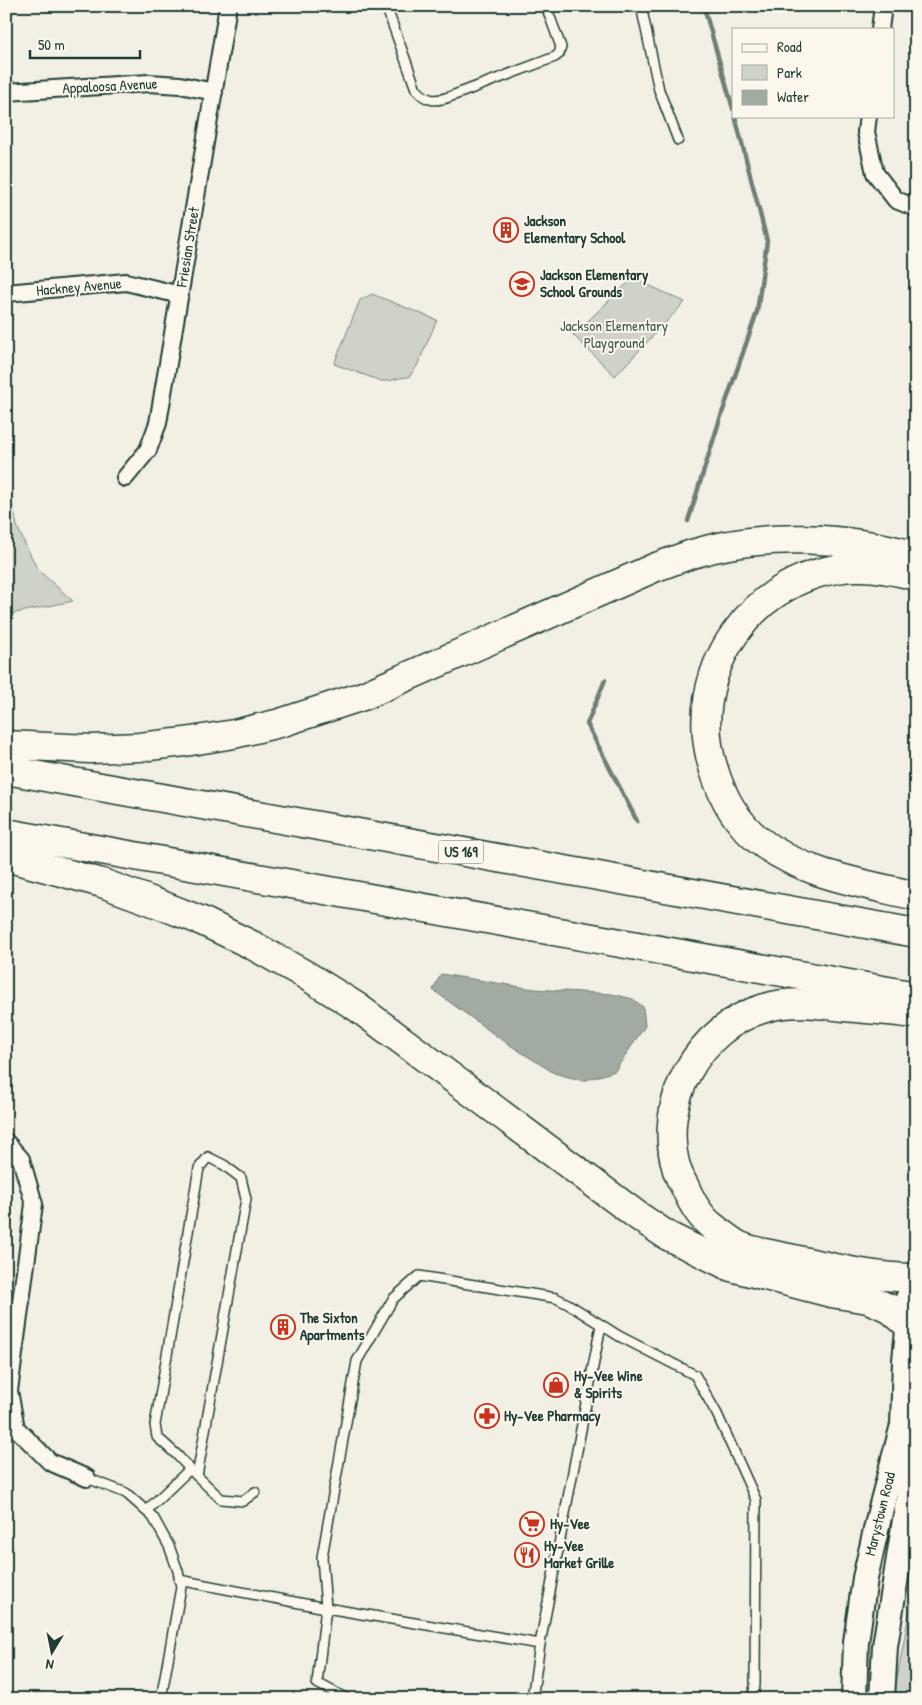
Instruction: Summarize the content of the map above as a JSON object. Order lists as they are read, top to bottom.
{
  "streets": {
    "highway": ["US 169"],
    "main road": ["Marystown Road"],
    "street": ["Appaloosa Avenue", "Friesian Street", "Hackney Avenue"]
  },
  "crossings": [
    ["Appaloosa Avenue", "Friesian Street"],
    ["Friesian Street", "Hackney Avenue"]
  ],
  "parks": ["Jackson Elementary Playground"],
  "places": {
    "building": ["Jackson Elementary School", "The Sixton Apartments"],
    "school or university": ["Jackson Elementary School Grounds"],
    "shop": ["Hy-Vee Wine & Spirits"],
    "pharmacy": ["Hy-Vee Pharmacy"],
    "supermarket": ["Hy-Vee"],
    "restaurant": ["Hy-Vee Market Grille"]
  },
  "legend": ["Road", "Park", "Water"],
  "scale_bar": "50 m",
  "north": "bottom"
}
